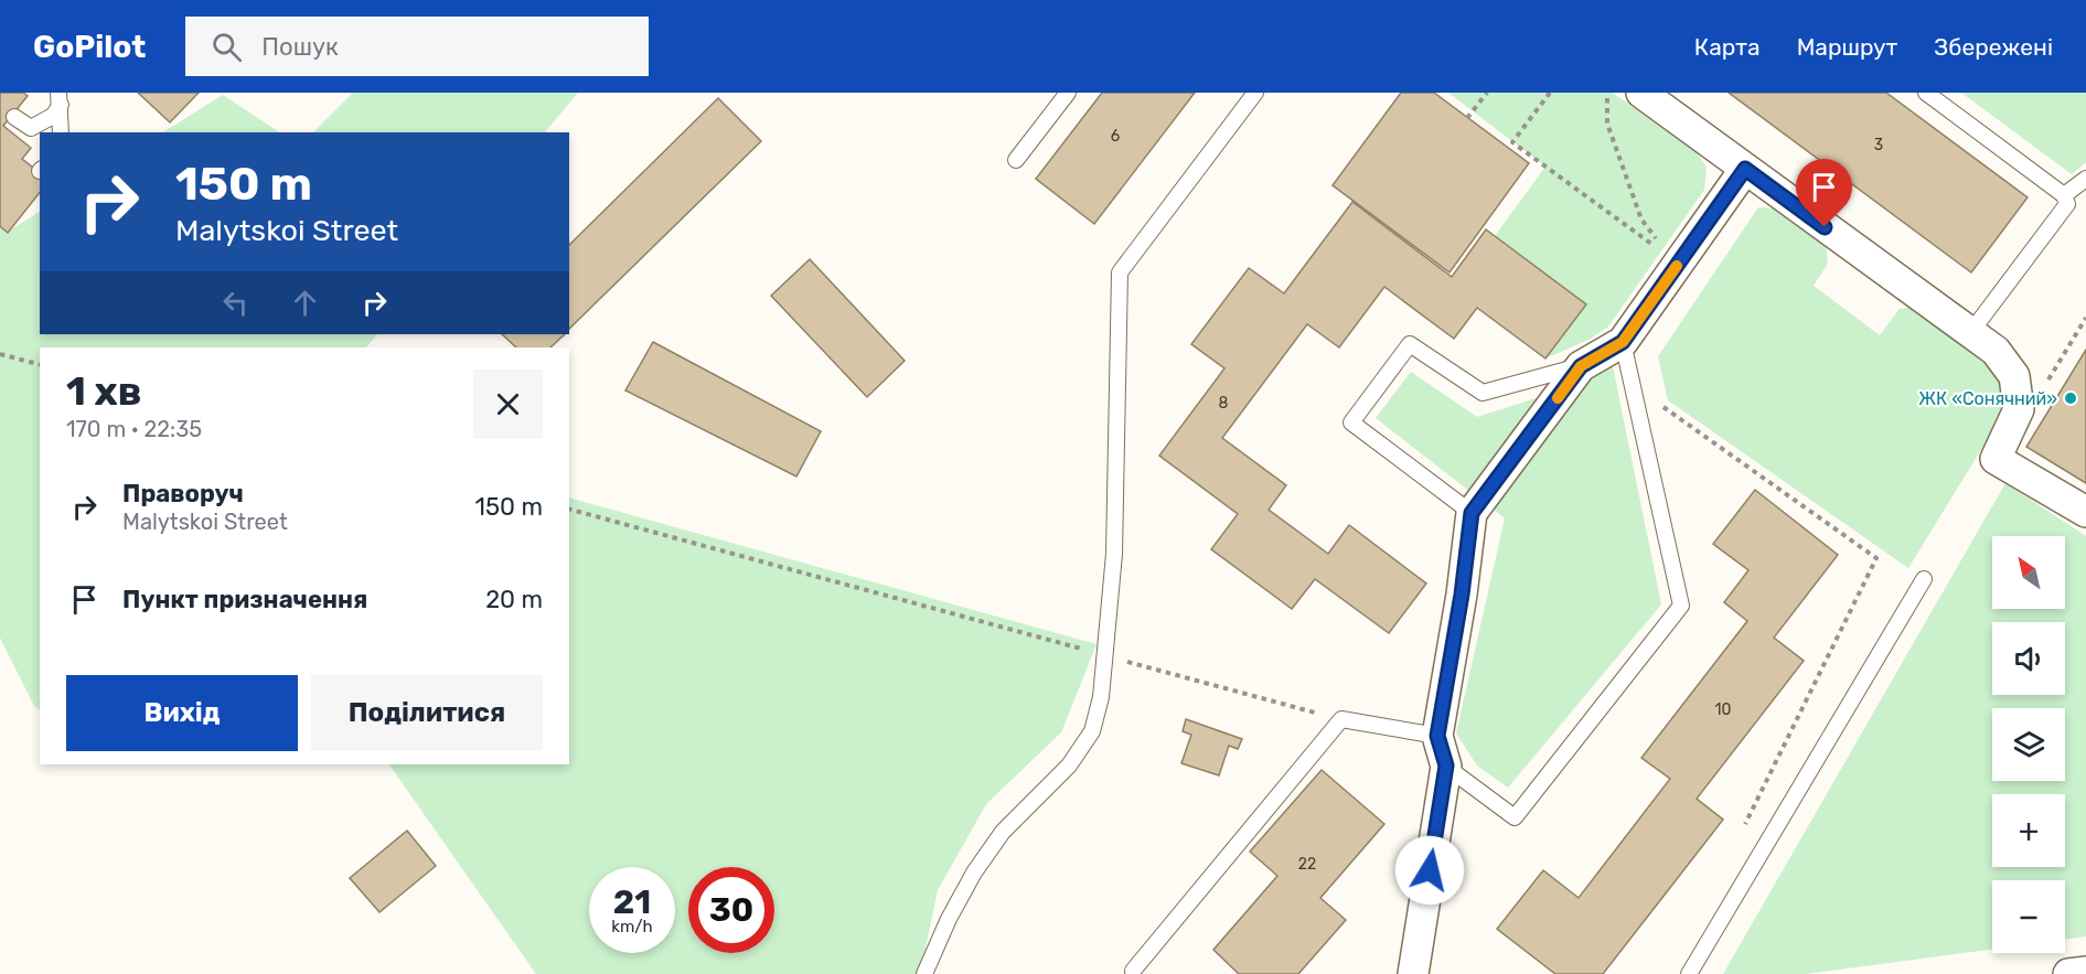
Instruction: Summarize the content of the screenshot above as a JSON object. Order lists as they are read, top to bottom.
{
  "places": ["ЖК «Сонячний»"],
  "house_numbers": [
    "6",
    "3",
    "8",
    "10",
    "22"
  ],
  "north": "top left",
  "page": {
    "header": "GoPilot",
    "search": "Пошук",
    "nav": ["Карта", "Маршрут", "Збережені"],
    "turn": ["150 m", "Malytskoi Street"],
    "heading": ["1 хв", "170 m · 22:35"],
    "list": [
      {
        "name": "Праворуч",
        "note": "Malytskoi Street",
        "value": "150 m"
      },
      {
        "name": "Пункт призначення",
        "value": "20 m"
      }
    ],
    "map_buttons": ["+", "−"],
    "buttons": ["Вихід", "Поділитися"],
    "speed": "21 km/h",
    "limit": "30"
  }
}
